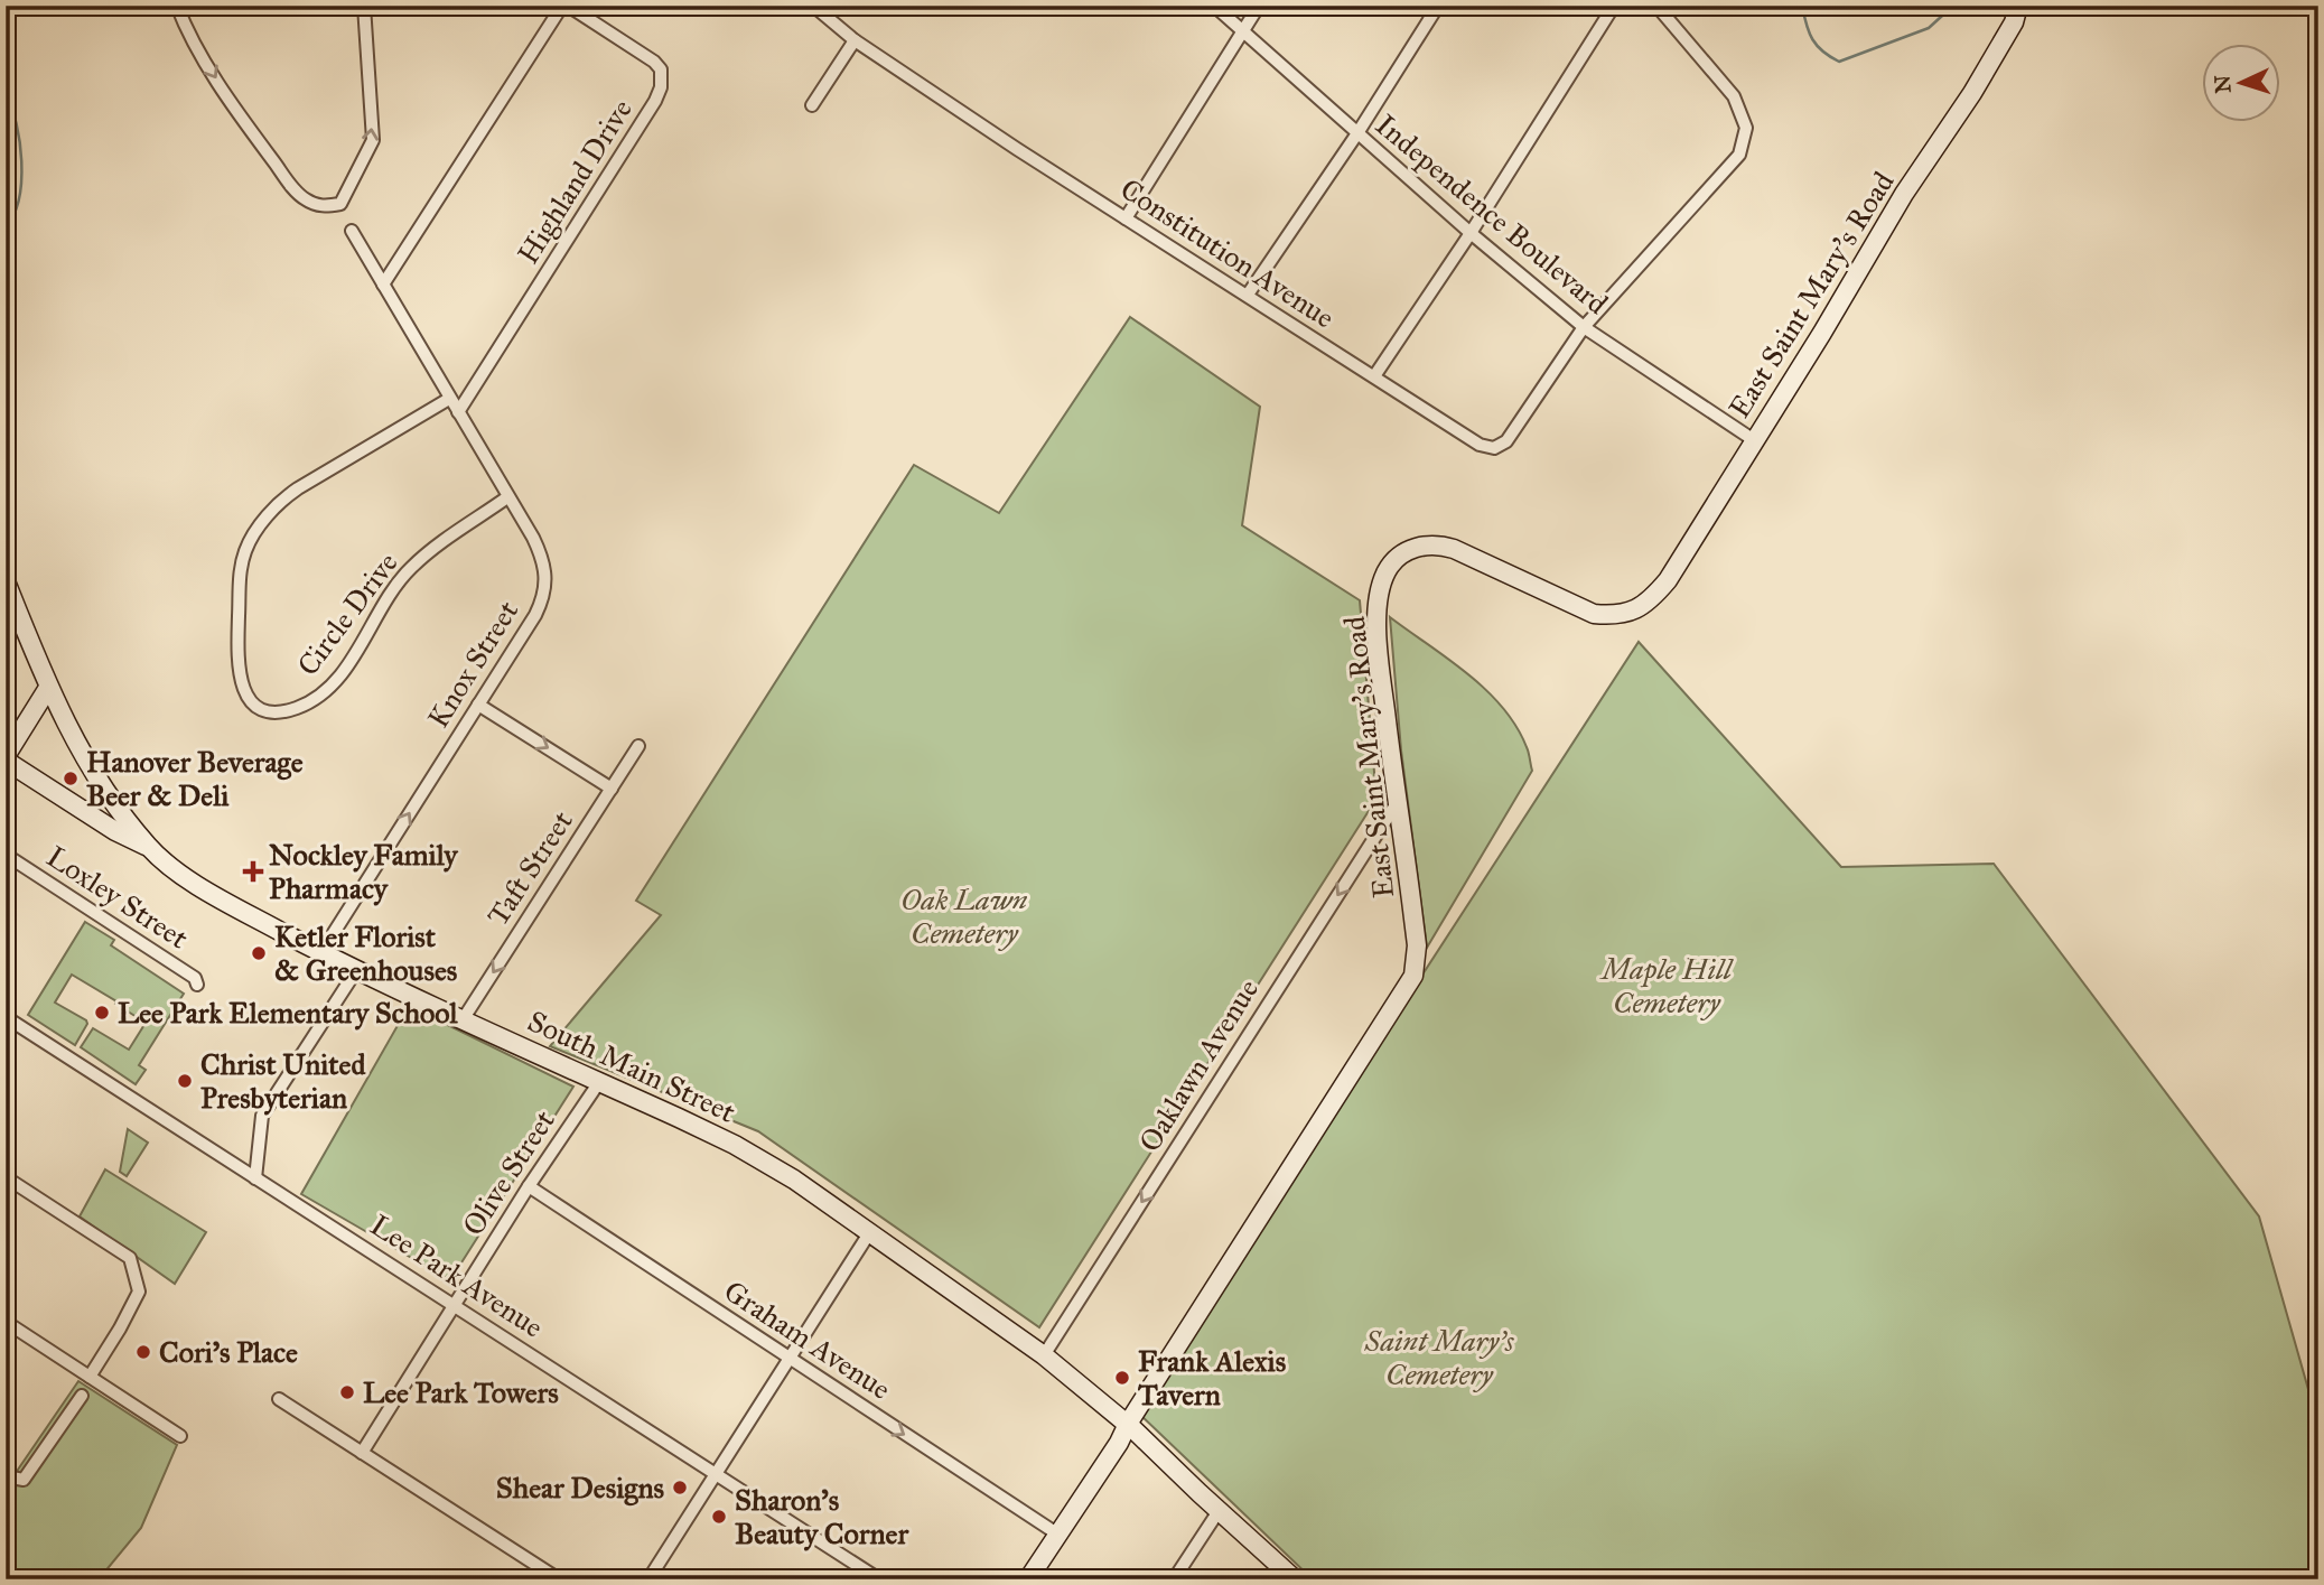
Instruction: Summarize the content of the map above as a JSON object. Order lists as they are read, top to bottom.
{
  "streets": {
    "street": [
      "Highland Drive",
      "Independence Boulevard",
      "Constitution Avenue",
      "East Saint Mary's Road",
      "Circle Drive",
      "Knox Street",
      "Taft Street",
      "Loxley Street",
      "Oaklawn Avenue",
      "South Main Street",
      "Olive Street",
      "Lee Park Avenue",
      "Graham Avenue"
    ]
  },
  "crossings": [
    ["Highland Drive", "Knox Street"],
    ["Independence Boulevard", "Constitution Avenue"],
    ["Independence Boulevard", "East Saint Mary's Road"],
    ["East Saint Mary's Road", "Oaklawn Avenue"],
    ["East Saint Mary's Road", "South Main Street"],
    ["East Saint Mary's Road", "Graham Avenue"],
    ["Circle Drive", "Knox Street"],
    ["Knox Street", "South Main Street"],
    ["Taft Street", "South Main Street"],
    ["Oaklawn Avenue", "South Main Street"],
    ["South Main Street", "Olive Street"],
    ["Olive Street", "Lee Park Avenue"],
    ["Olive Street", "Graham Avenue"]
  ],
  "one_way": ["Taft Street", "Oaklawn Avenue", "Graham Avenue"],
  "parks": ["Oak Lawn Cemetery", "Maple Hill Cemetery", "Saint Mary's Cemetery"],
  "places": {
    "other": [
      "Hanover Beverage Beer & Deli",
      "Ketler Florist & Greenhouses",
      "Lee Park Elementary School",
      "Christ United Presbyterian",
      "Cori's Place",
      "Frank Alexis Tavern",
      "Lee Park Towers",
      "Shear Designs",
      "Sharon's Beauty Corner"
    ],
    "health": ["Nockley Family Pharmacy"]
  },
  "north": "left"
}
